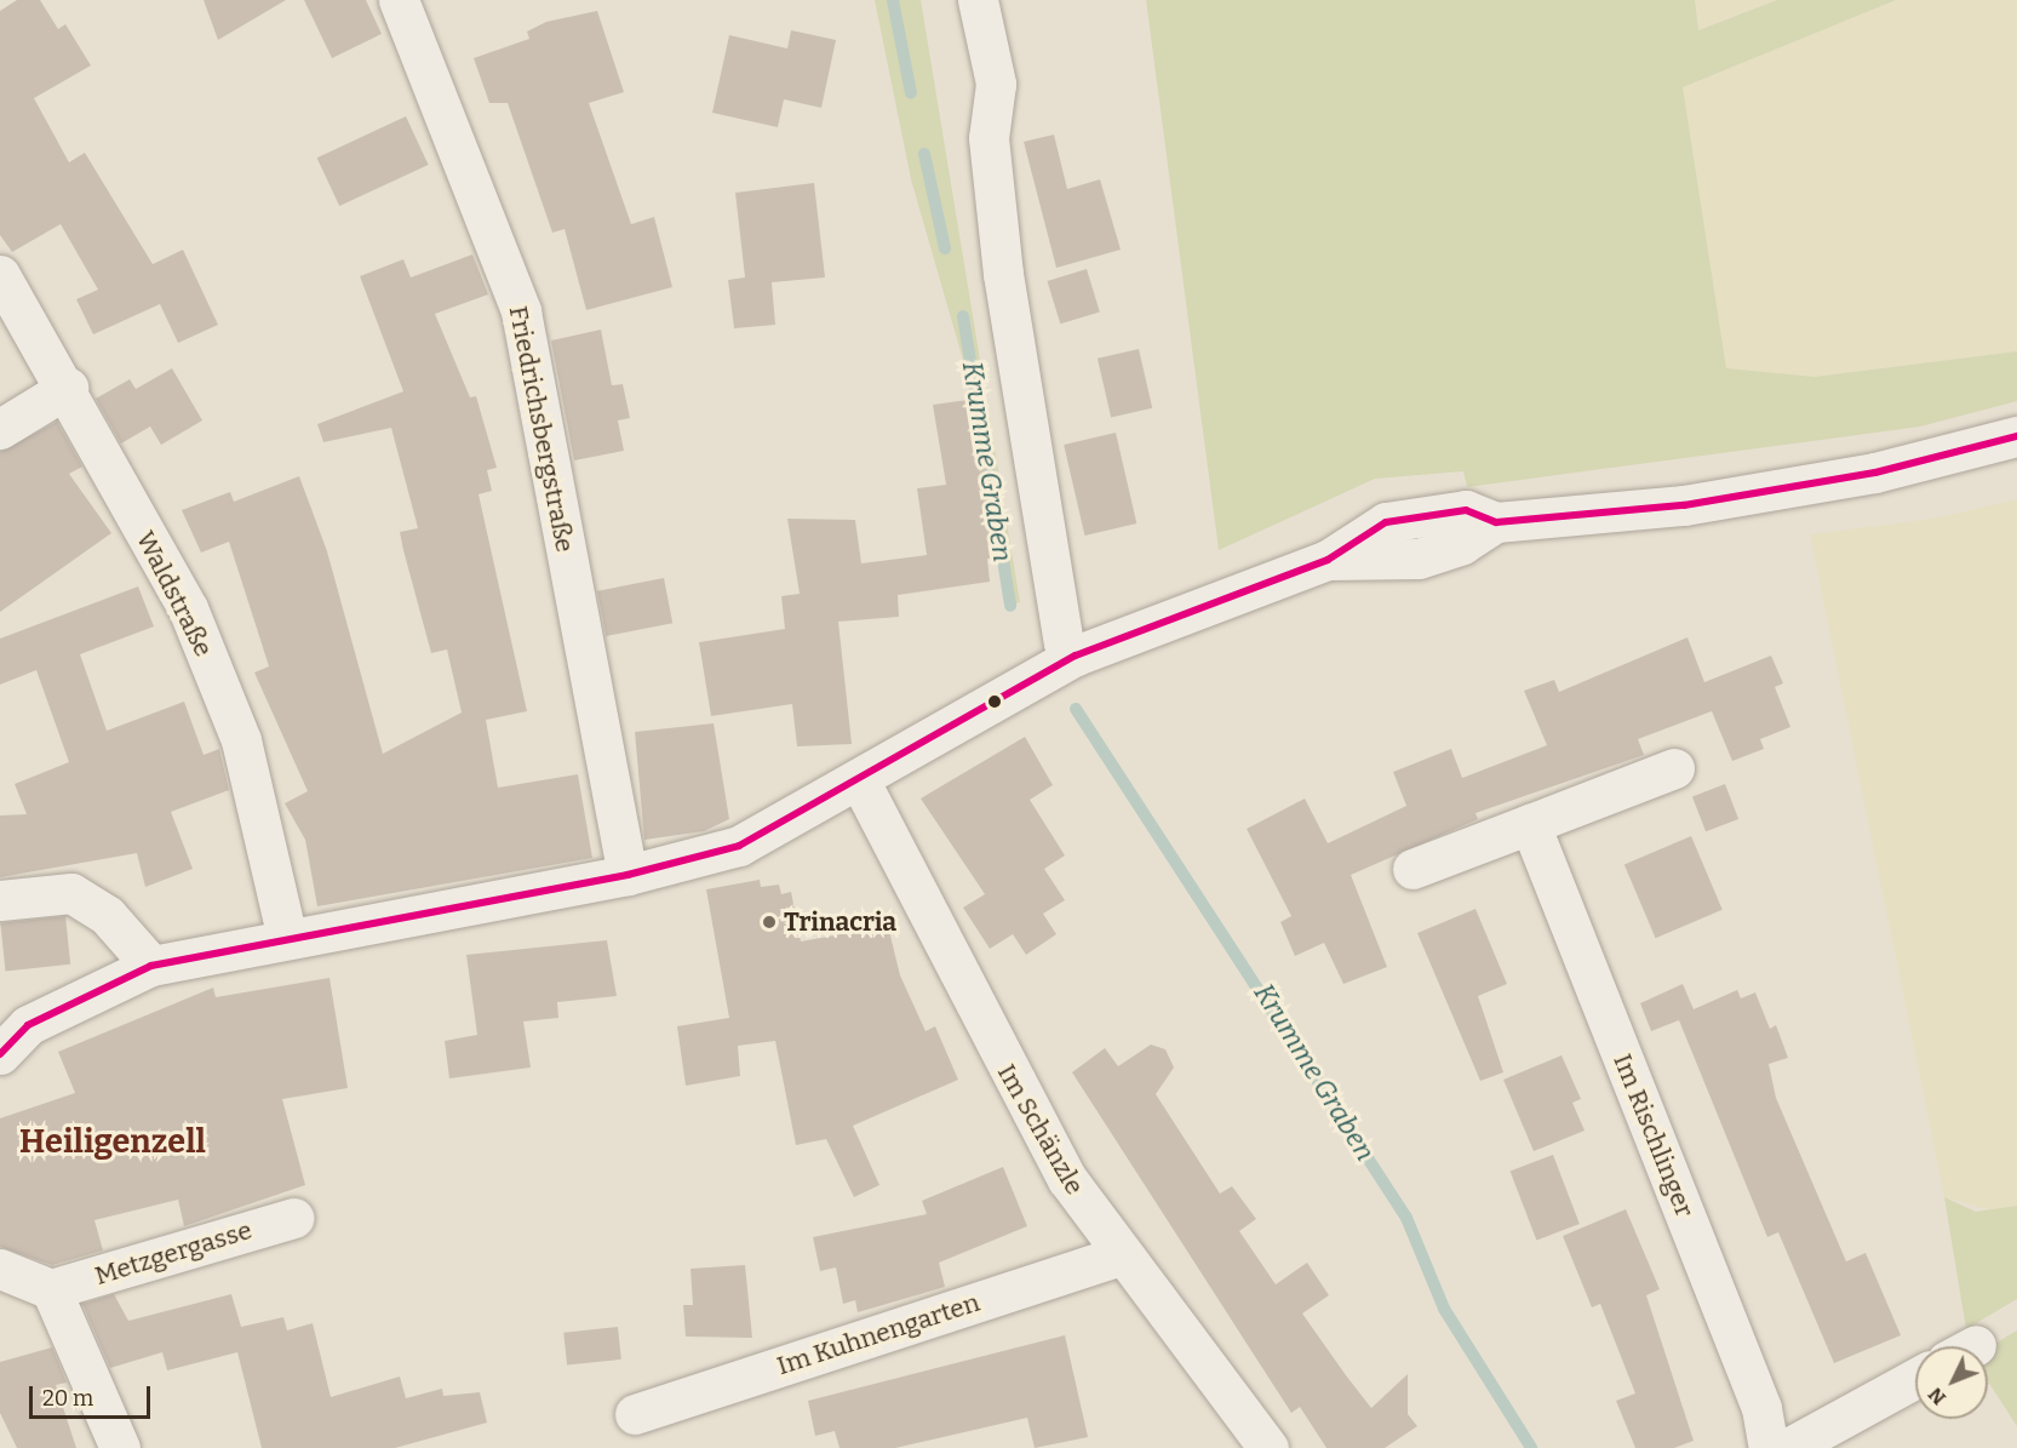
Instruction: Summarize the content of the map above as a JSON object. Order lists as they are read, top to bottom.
{
  "streets": {
    "street": [
      "Friedrichsbergstraße",
      "Waldstraße",
      "Im Schänzle",
      "Im Rischlinger",
      "Metzgergasse",
      "Im Kuhnengarten"
    ]
  },
  "crossings": [
    ["Im Schänzle", "Im Kuhnengarten"]
  ],
  "districts": ["Heiligenzell"],
  "water": ["Krumme Graben"],
  "places": ["Trinacria"],
  "scale_bar": "20 m",
  "north": "bottom left"
}
